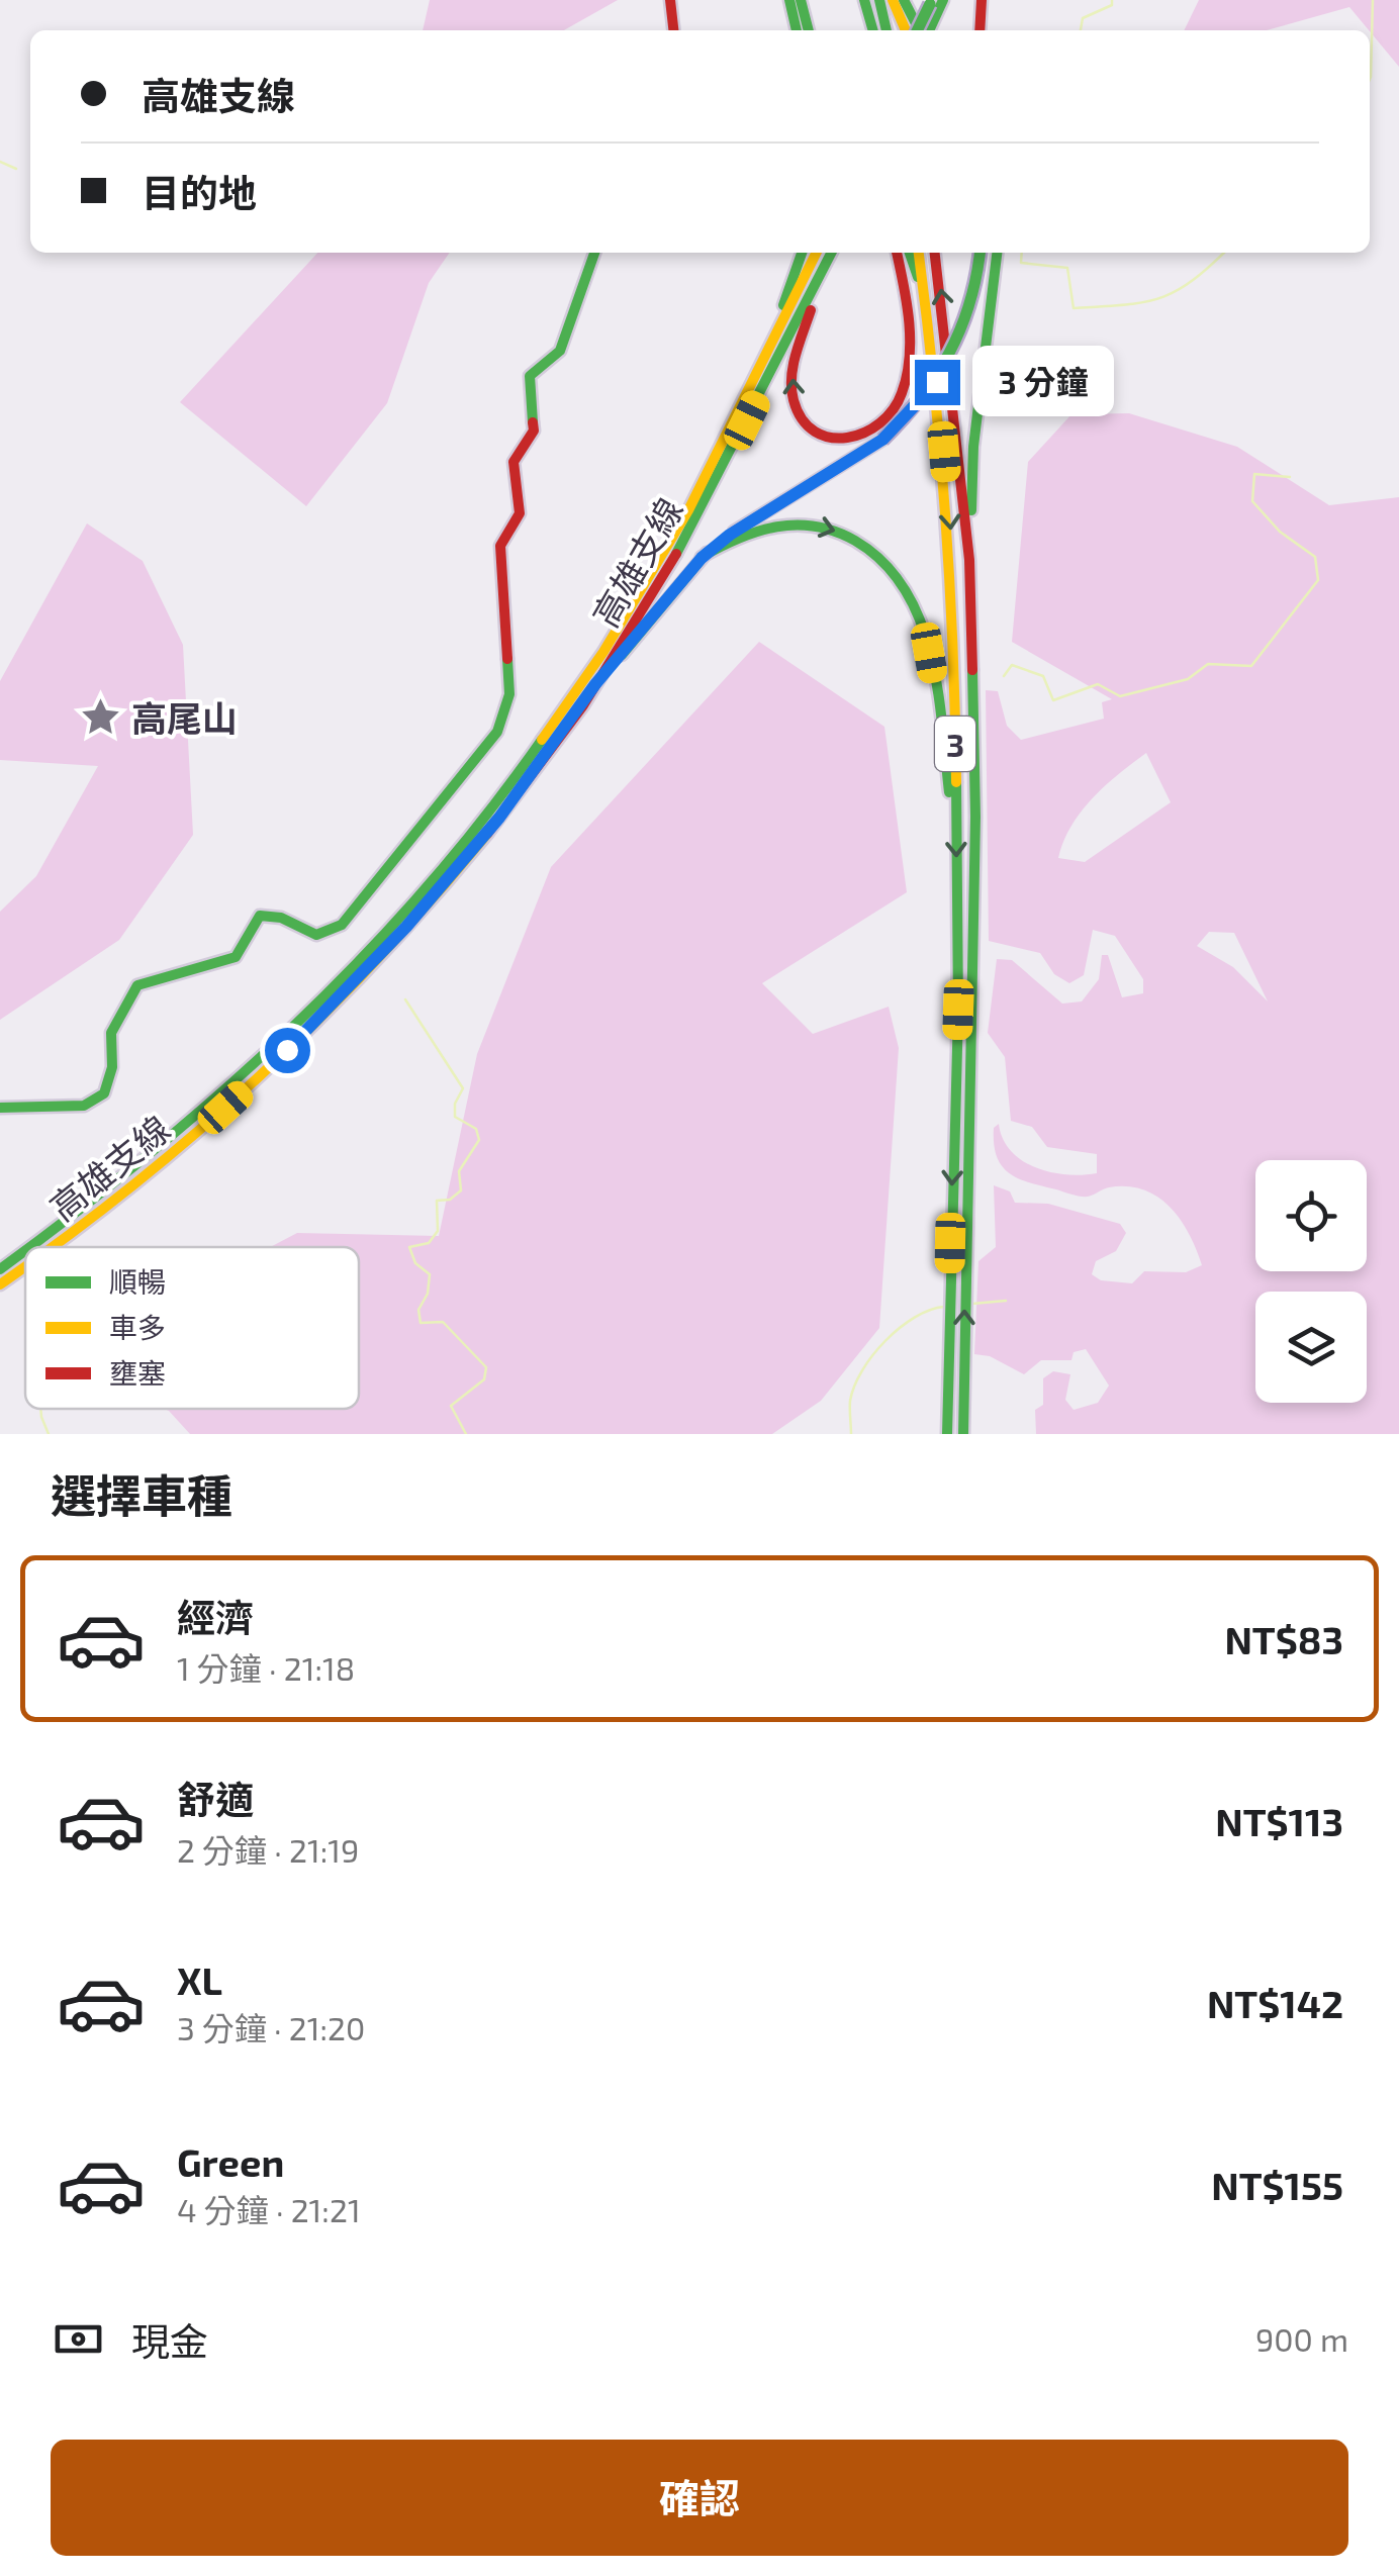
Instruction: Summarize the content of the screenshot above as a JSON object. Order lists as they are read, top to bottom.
{
  "streets": {
    "main road": ["高雄支線", "3"]
  },
  "places": {
    "place": ["高尾山"]
  },
  "legend": ["順暢", "車多", "壅塞"],
  "page": {
    "banner": ["高雄支線", "目的地"],
    "bubble": "3 分鐘",
    "heading": "選擇車種",
    "list": [
      {
        "name": "經濟",
        "note": "1 分鐘 · 21:18",
        "value": "NT$83"
      },
      {
        "name": "舒適",
        "note": "2 分鐘 · 21:19",
        "value": "NT$113"
      },
      {
        "name": "XL",
        "note": "3 分鐘 · 21:20",
        "value": "NT$142"
      },
      {
        "name": "Green",
        "note": "4 分鐘 · 21:21",
        "value": "NT$155"
      }
    ],
    "pay": ["現金", "900 m"],
    "buttons": "確認"
  }
}
